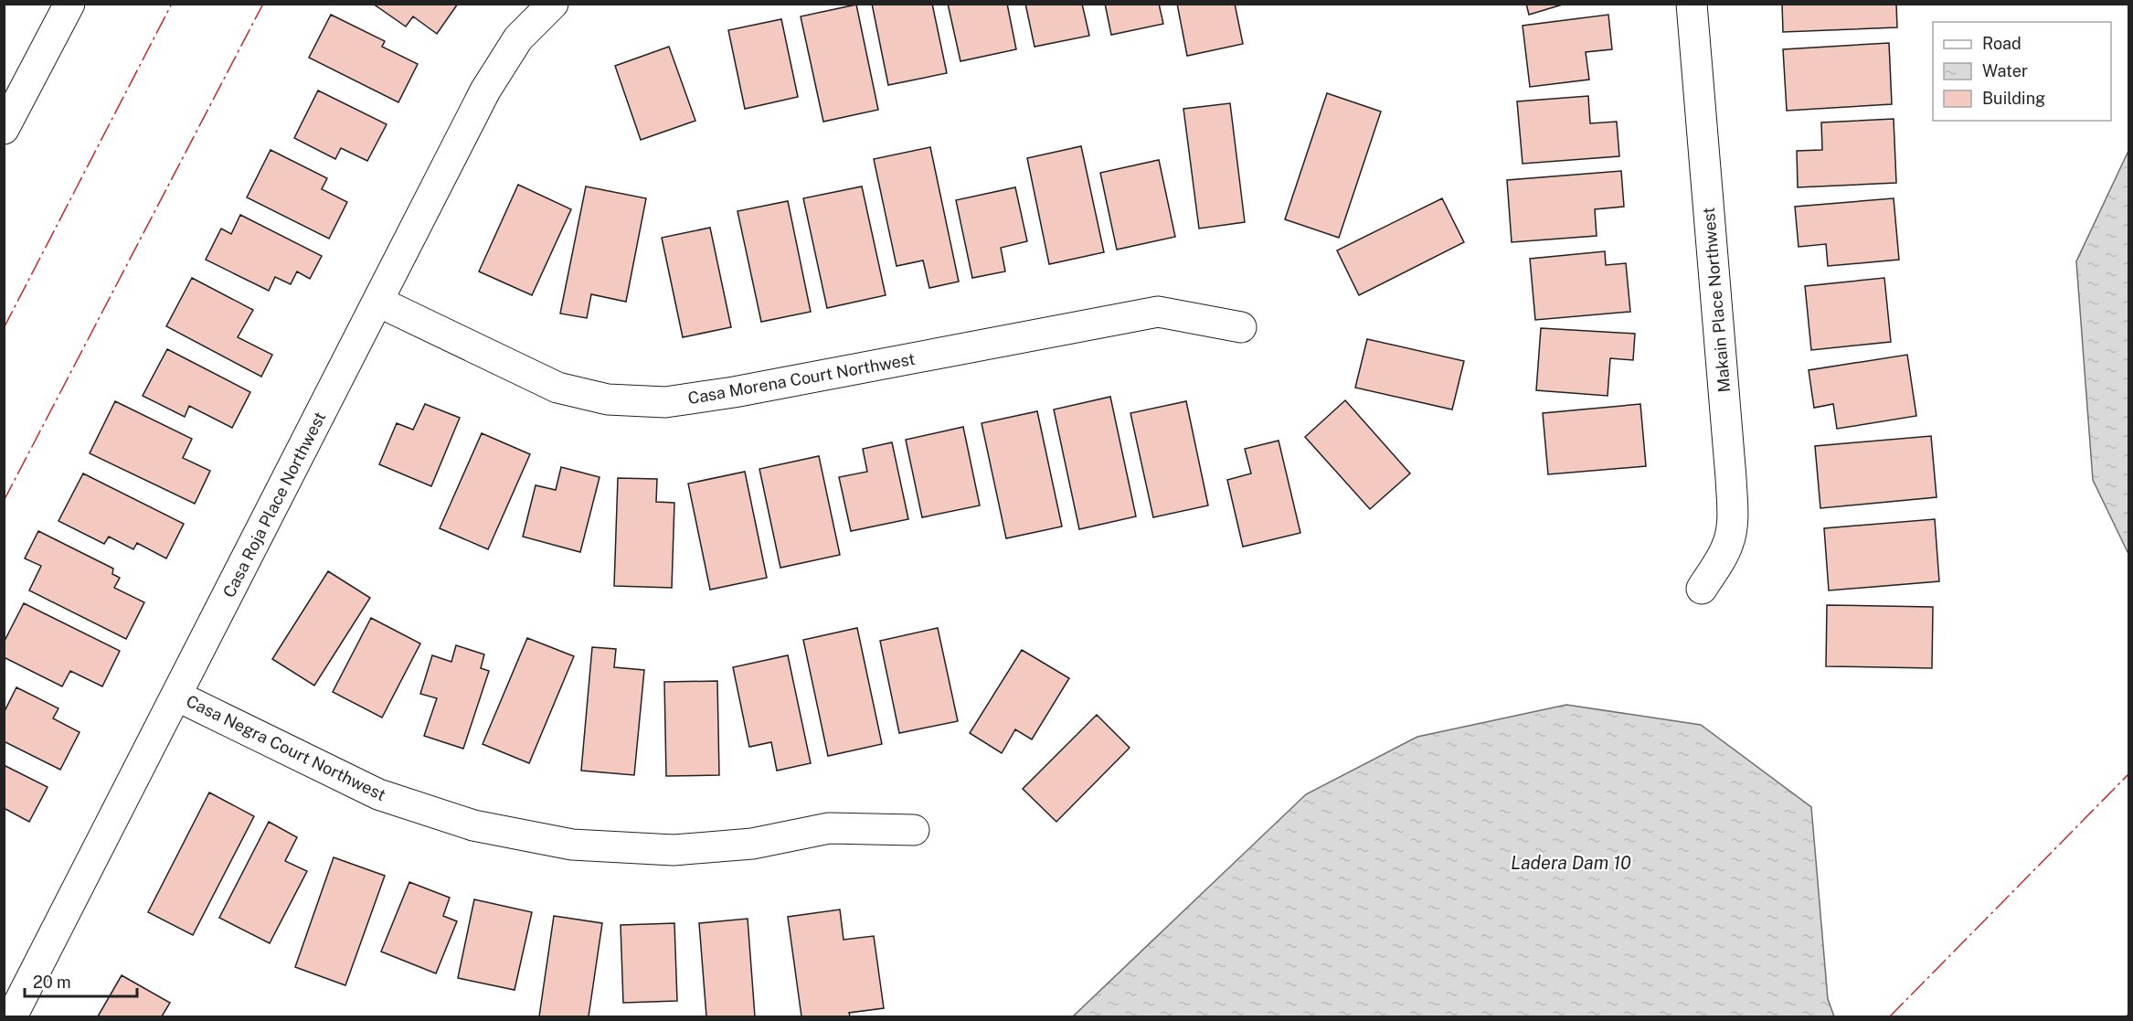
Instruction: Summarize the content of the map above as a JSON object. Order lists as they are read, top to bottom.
{
  "streets": {
    "street": [
      "Makain Place Northwest",
      "Casa Morena Court Northwest",
      "Casa Roja Place Northwest",
      "Casa Negra Court Northwest"
    ]
  },
  "crossings": [
    ["Casa Morena Court Northwest", "Casa Roja Place Northwest"],
    ["Casa Roja Place Northwest", "Casa Negra Court Northwest"]
  ],
  "water": ["Ladera Dam 10"],
  "legend": ["Road", "Water", "Building"],
  "scale_bar": "20 m"
}
